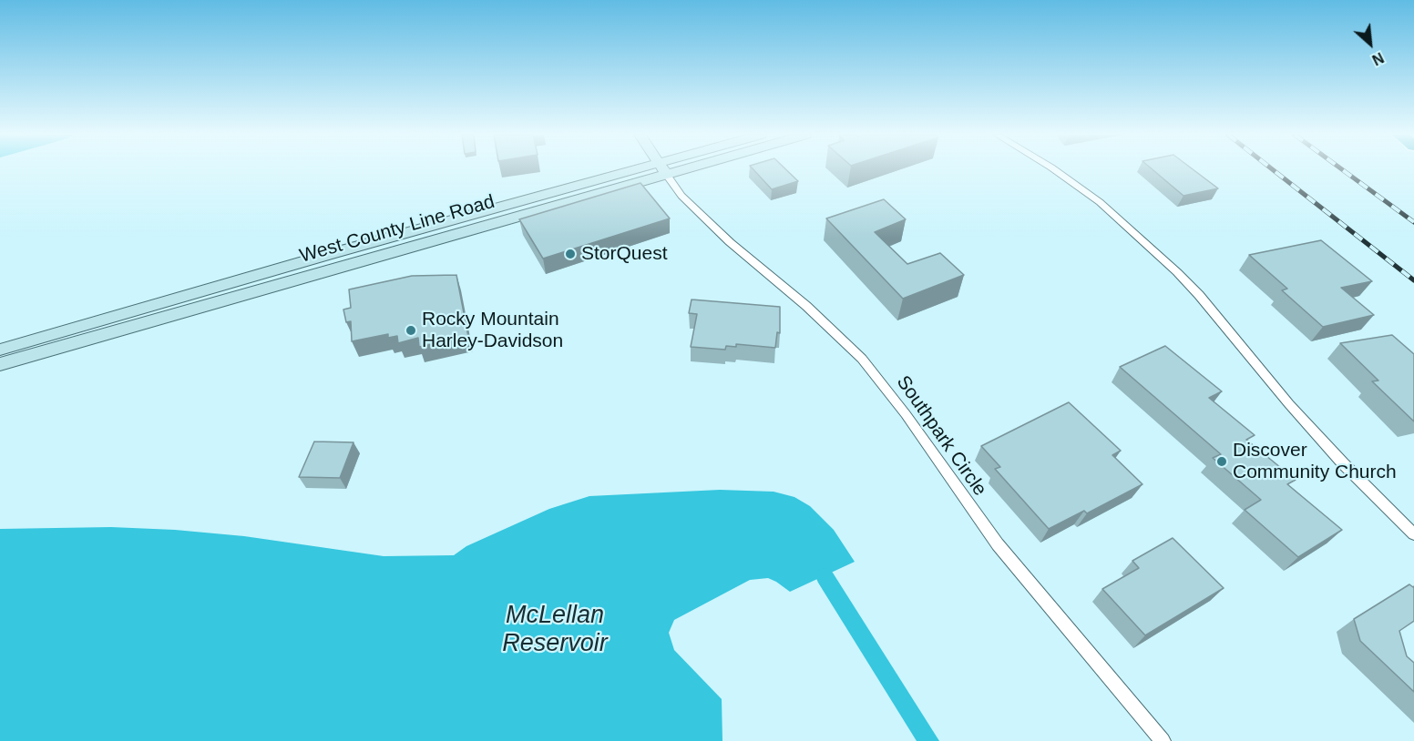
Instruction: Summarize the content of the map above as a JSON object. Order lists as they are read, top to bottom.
{
  "streets": {
    "main road": ["West County Line Road"],
    "street": ["Southpark Circle"]
  },
  "water": ["McLellan Reservoir"],
  "places": ["StorQuest", "Rocky Mountain Harley-Davidson", "Discover Community Church"],
  "north": "bottom right"
}
